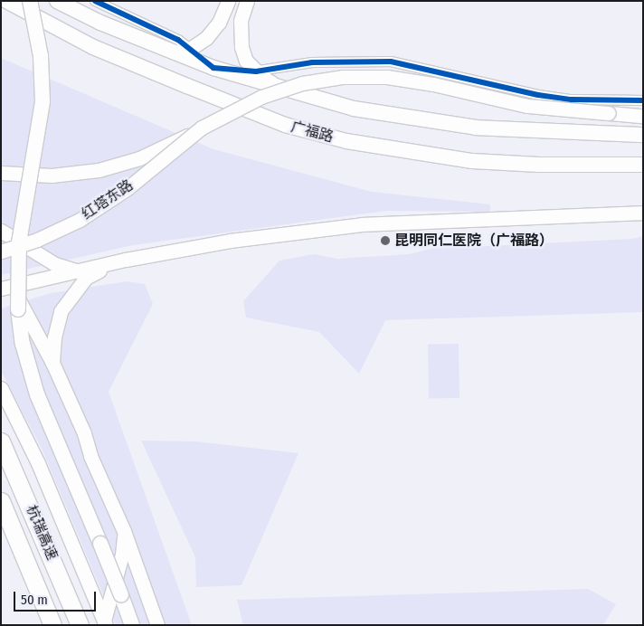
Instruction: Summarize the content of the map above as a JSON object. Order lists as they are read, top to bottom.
{
  "streets": {
    "highway": ["杭瑞高速"],
    "main road": ["广福路", "红塔东路"]
  },
  "places": ["昆明同仁医院（广福路）"],
  "scale_bar": "50 m"
}
